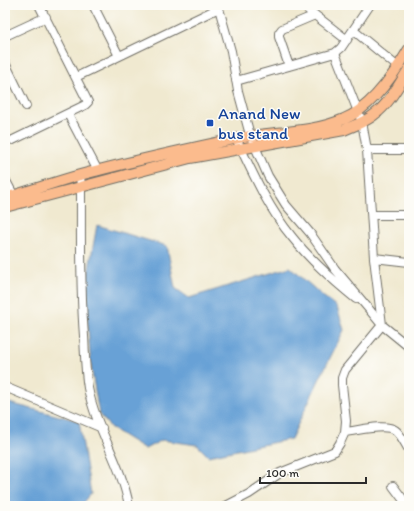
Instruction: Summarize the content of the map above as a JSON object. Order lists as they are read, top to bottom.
{
  "places": {
    "transit": ["Anand New bus stand"]
  },
  "scale_bar": "100 m"
}
